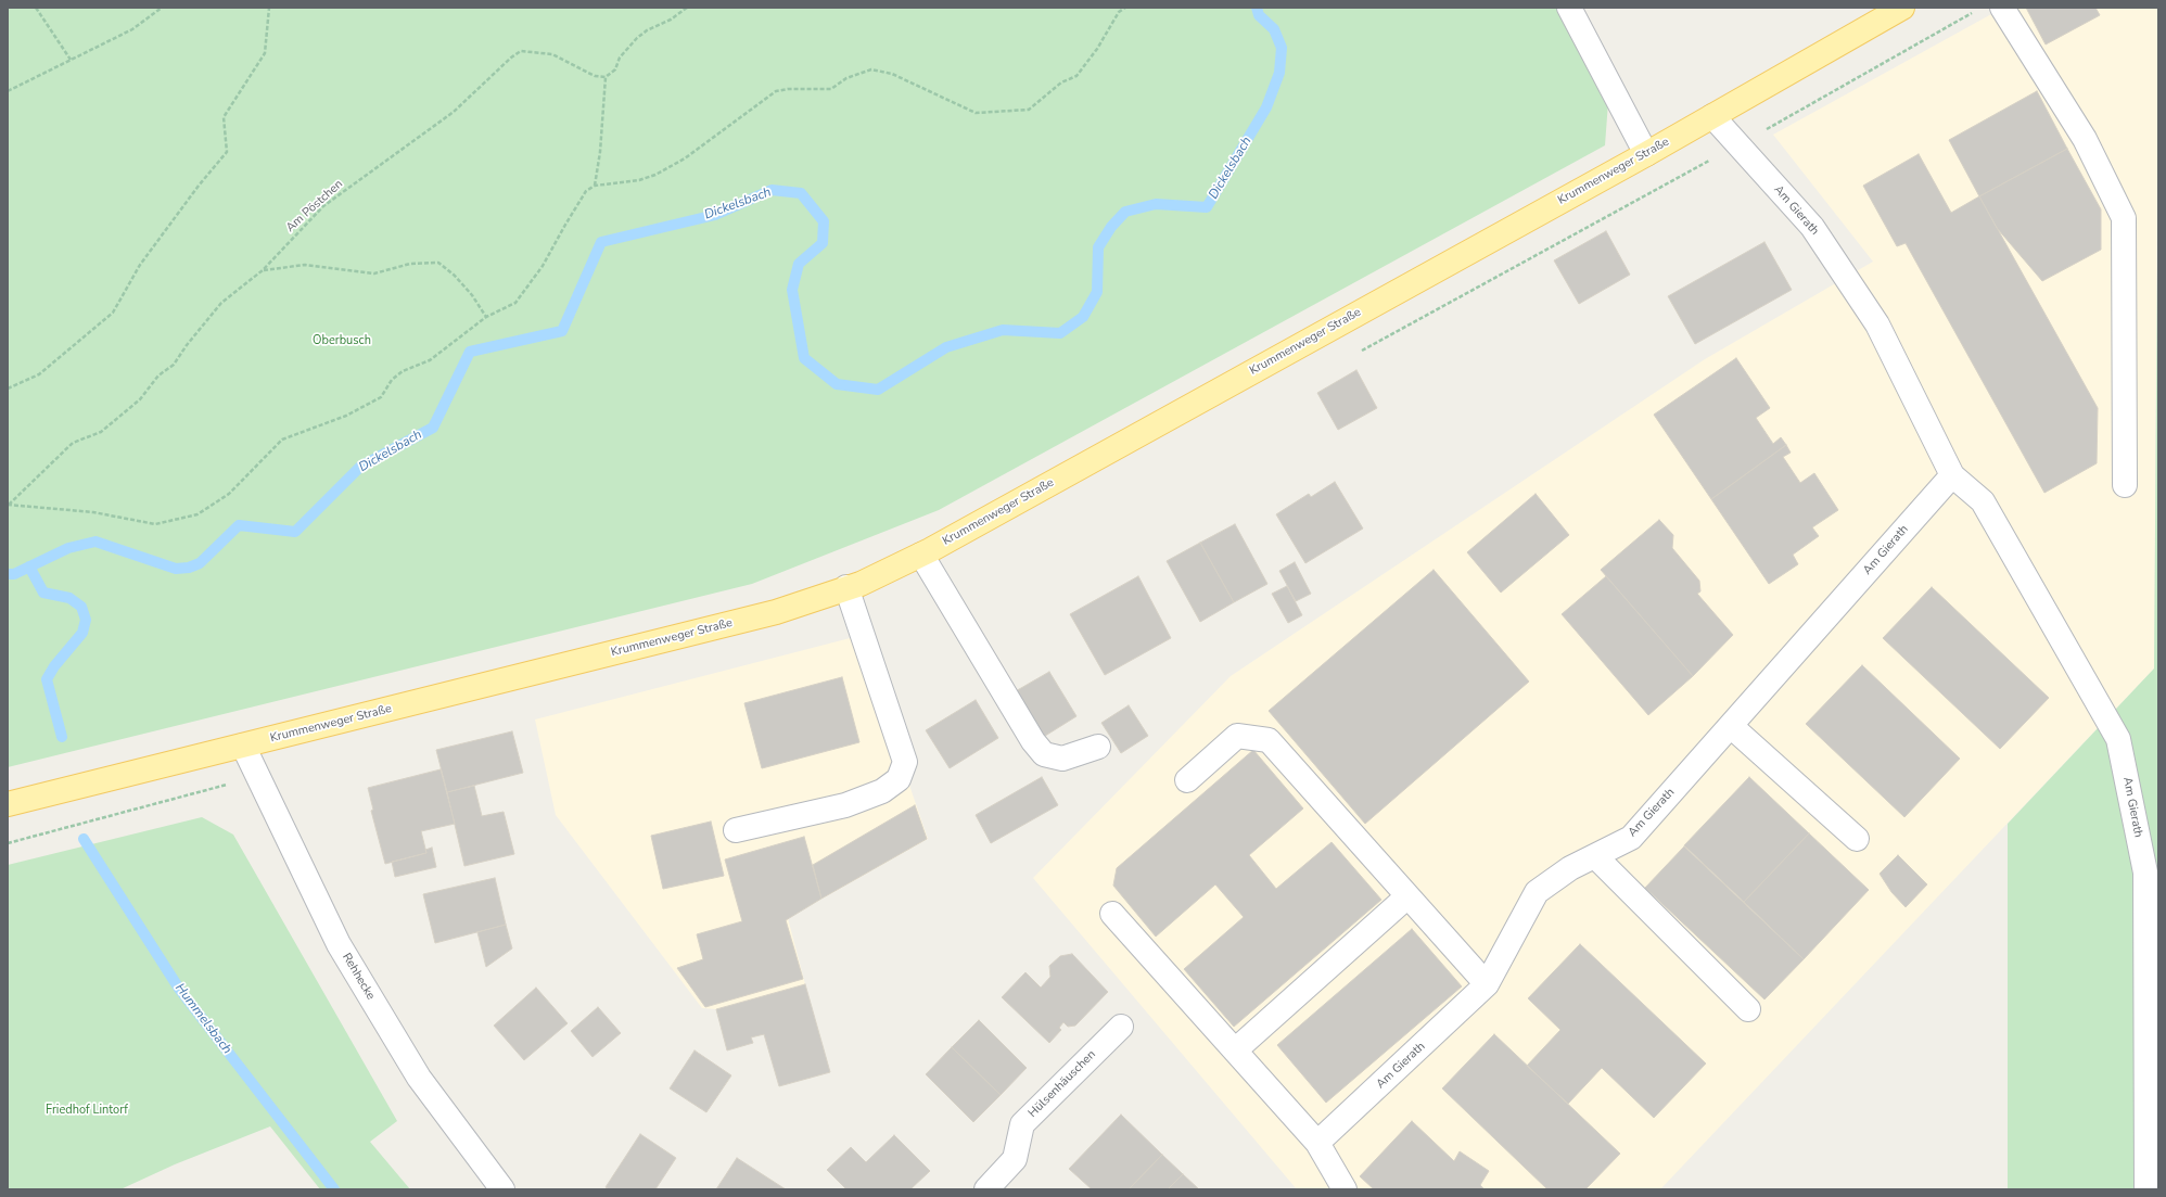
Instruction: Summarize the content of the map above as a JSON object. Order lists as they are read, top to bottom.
{
  "streets": {
    "main road": ["Krummenweger Straße"],
    "street": ["Am Gierath", "Rehhecke", "Hülsenhäuschen"],
    "path": ["Am Pöstchen"]
  },
  "crossings": [
    ["Krummenweger Straße", "Am Gierath"],
    ["Krummenweger Straße", "Rehhecke"]
  ],
  "water": ["Dickelsbach", "Hummelsbach"],
  "parks": ["Oberbusch", "Friedhof Lintorf"]
}
